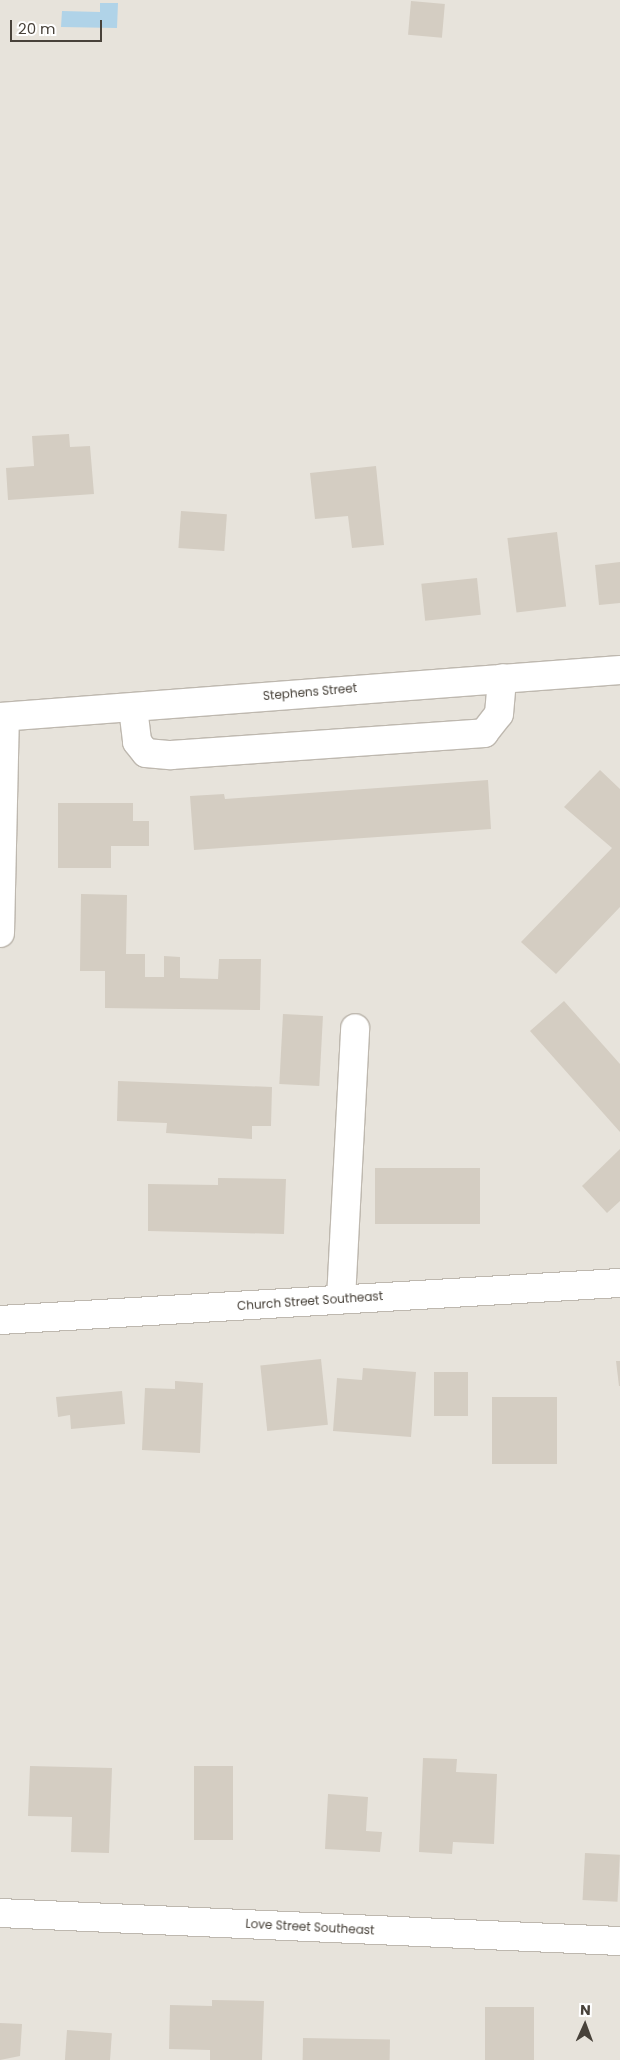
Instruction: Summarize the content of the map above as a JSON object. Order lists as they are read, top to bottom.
{
  "streets": {
    "street": ["Stephens Street", "Church Street Southeast", "Love Street Southeast"]
  },
  "scale_bar": "20 m",
  "north": "top"
}
